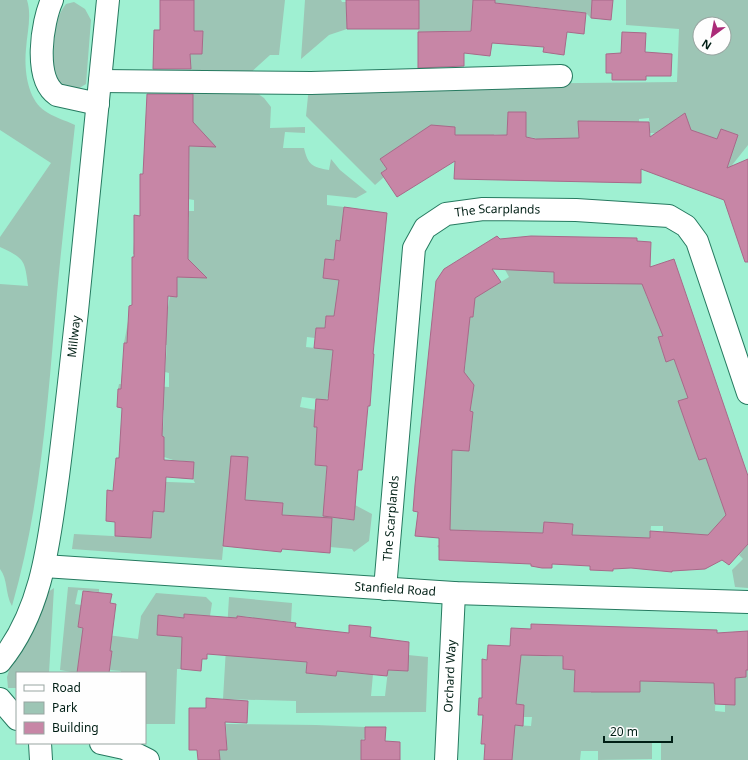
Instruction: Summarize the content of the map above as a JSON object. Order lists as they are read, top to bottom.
{
  "streets": {
    "street": [
      "The Scarplands",
      "Millway",
      "Stanfield Road",
      "Orchard Way"
    ]
  },
  "crossings": [
    ["The Scarplands", "Stanfield Road"],
    ["Millway", "Stanfield Road"],
    ["Stanfield Road", "Orchard Way"]
  ],
  "legend": ["Road", "Park", "Building"],
  "scale_bar": "20 m",
  "north": "bottom left"
}
